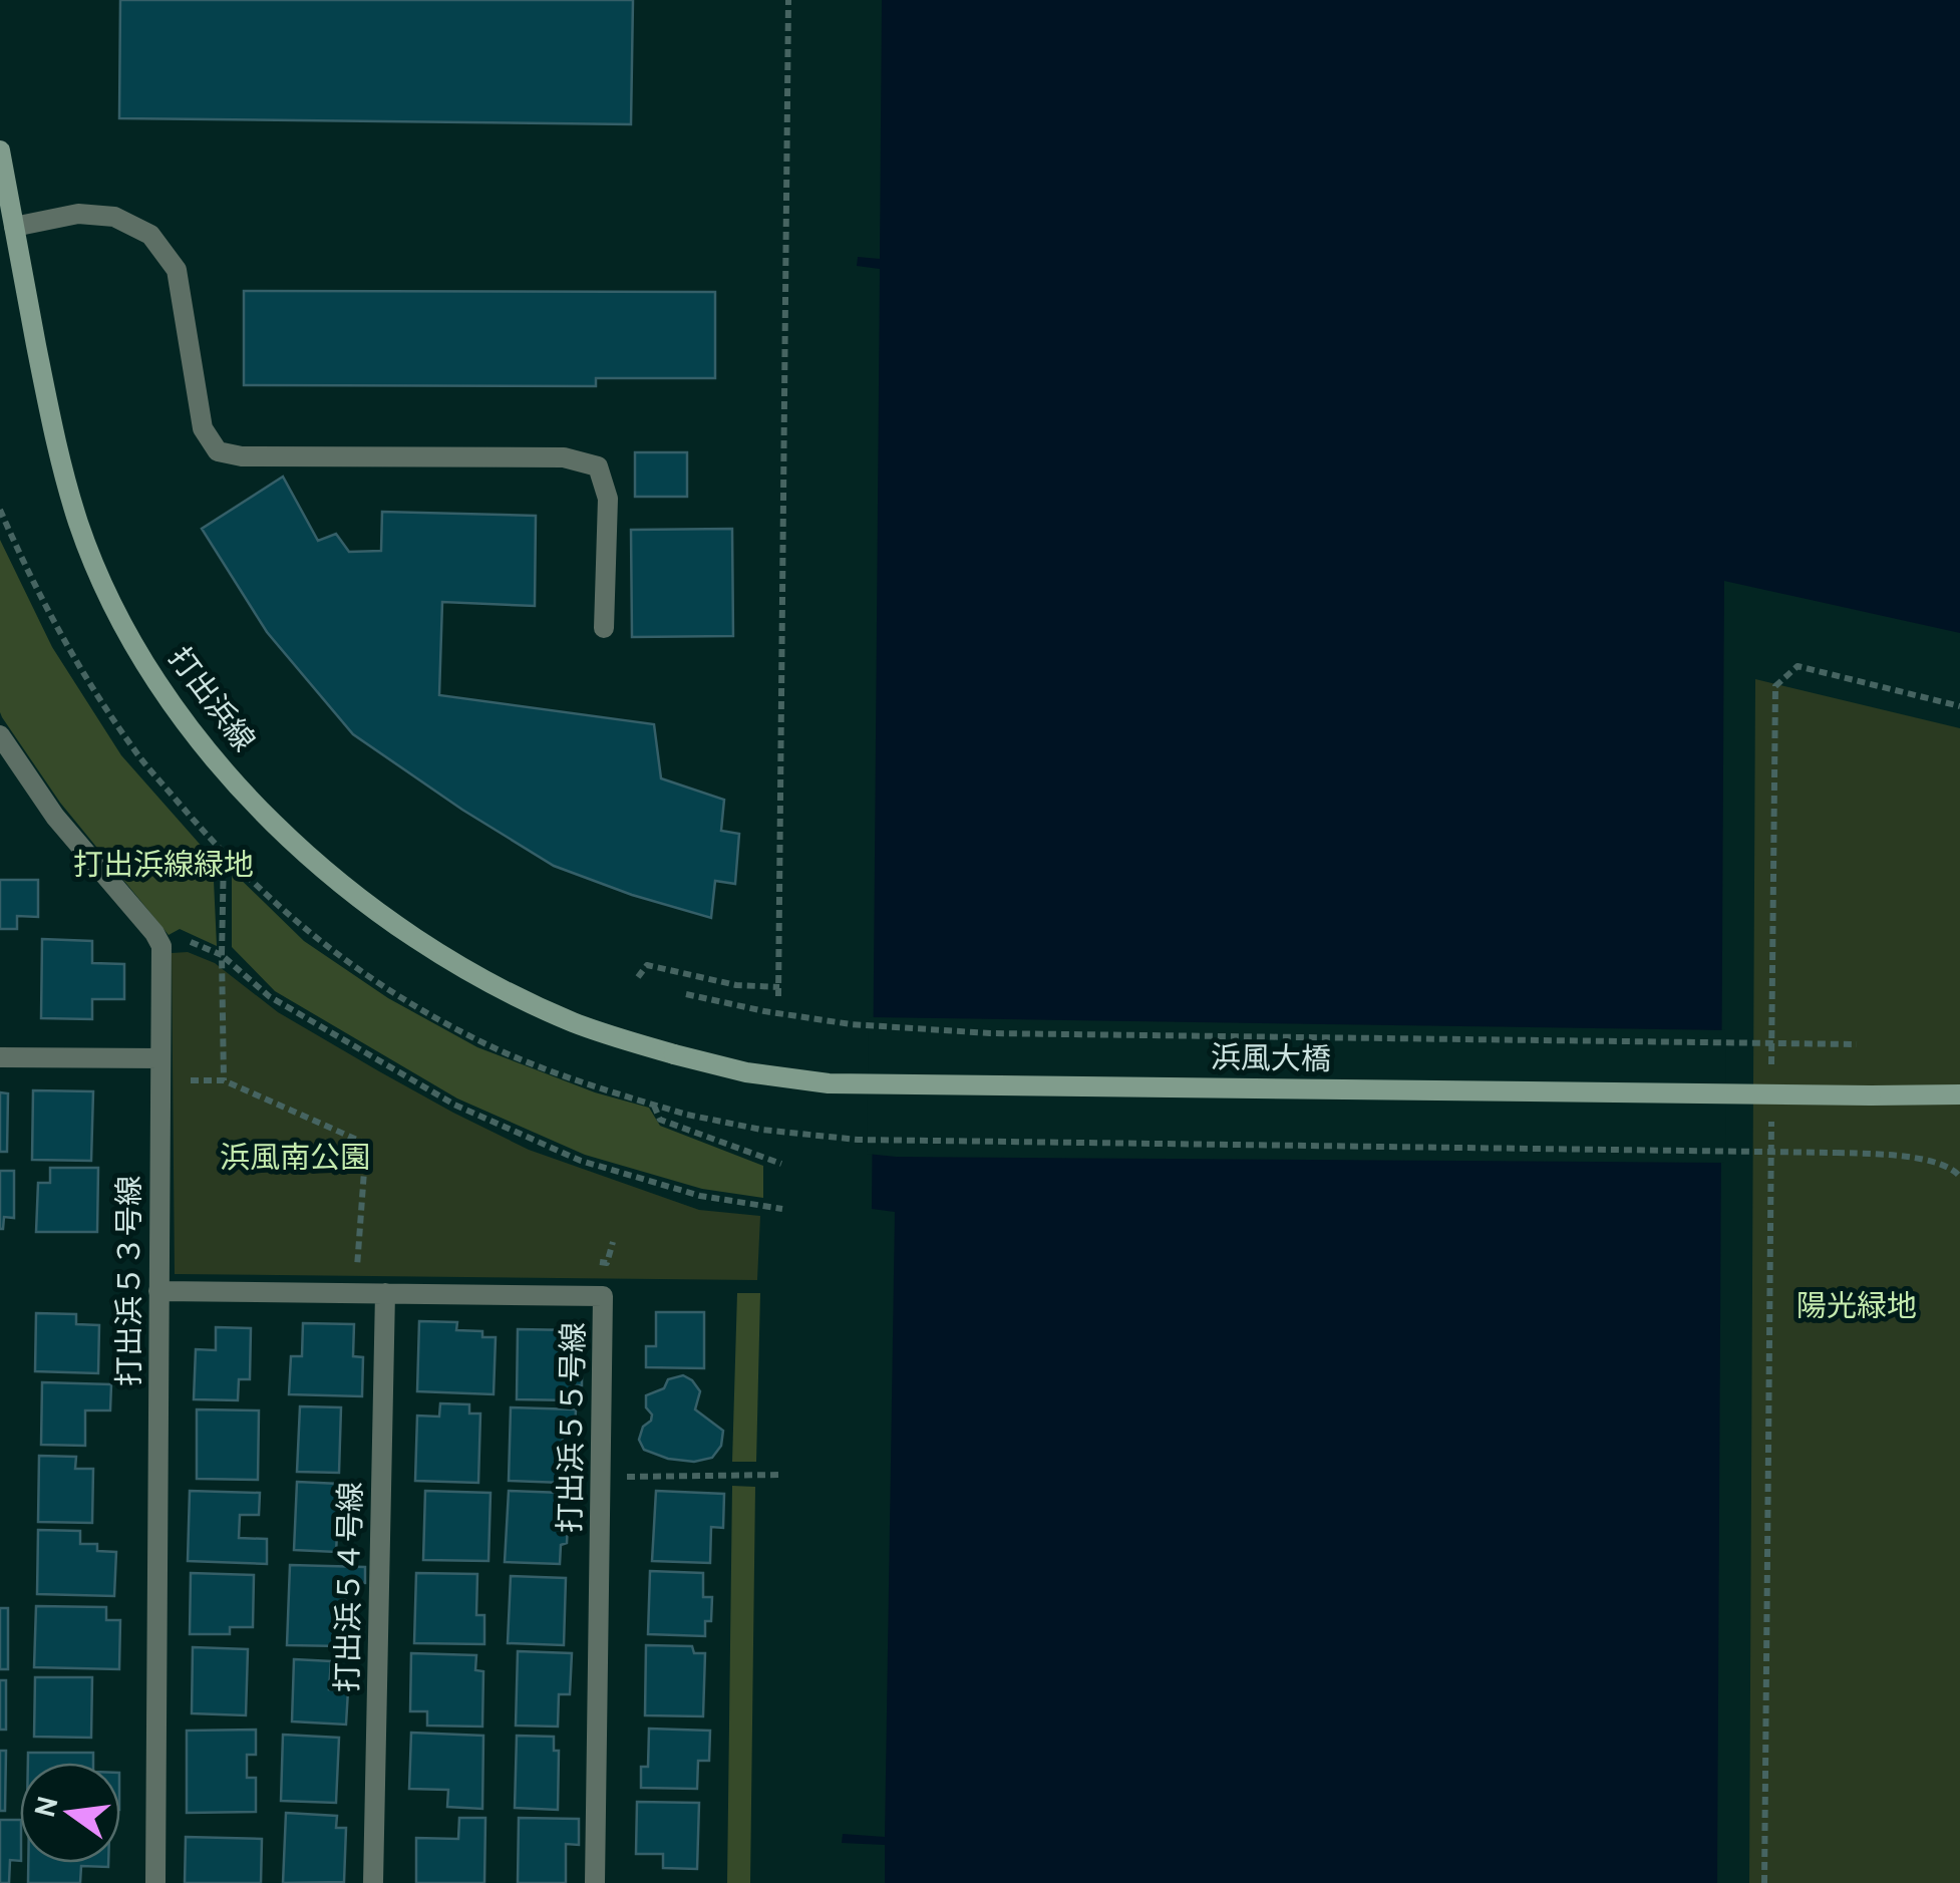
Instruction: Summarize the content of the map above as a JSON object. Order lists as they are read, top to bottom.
{
  "streets": {
    "street": [
      "打出浜線",
      "浜風大橋",
      "打出浜５３号線",
      "打出浜５５号線",
      "打出浜５４号線"
    ]
  },
  "crossings": [
    ["打出浜線", "浜風大橋"],
    ["打出浜５３号線", "打出浜５５号線"],
    ["打出浜５５号線", "打出浜５４号線"]
  ],
  "parks": ["打出浜線緑地", "浜風南公園", "陽光緑地"],
  "north": "left"
}
